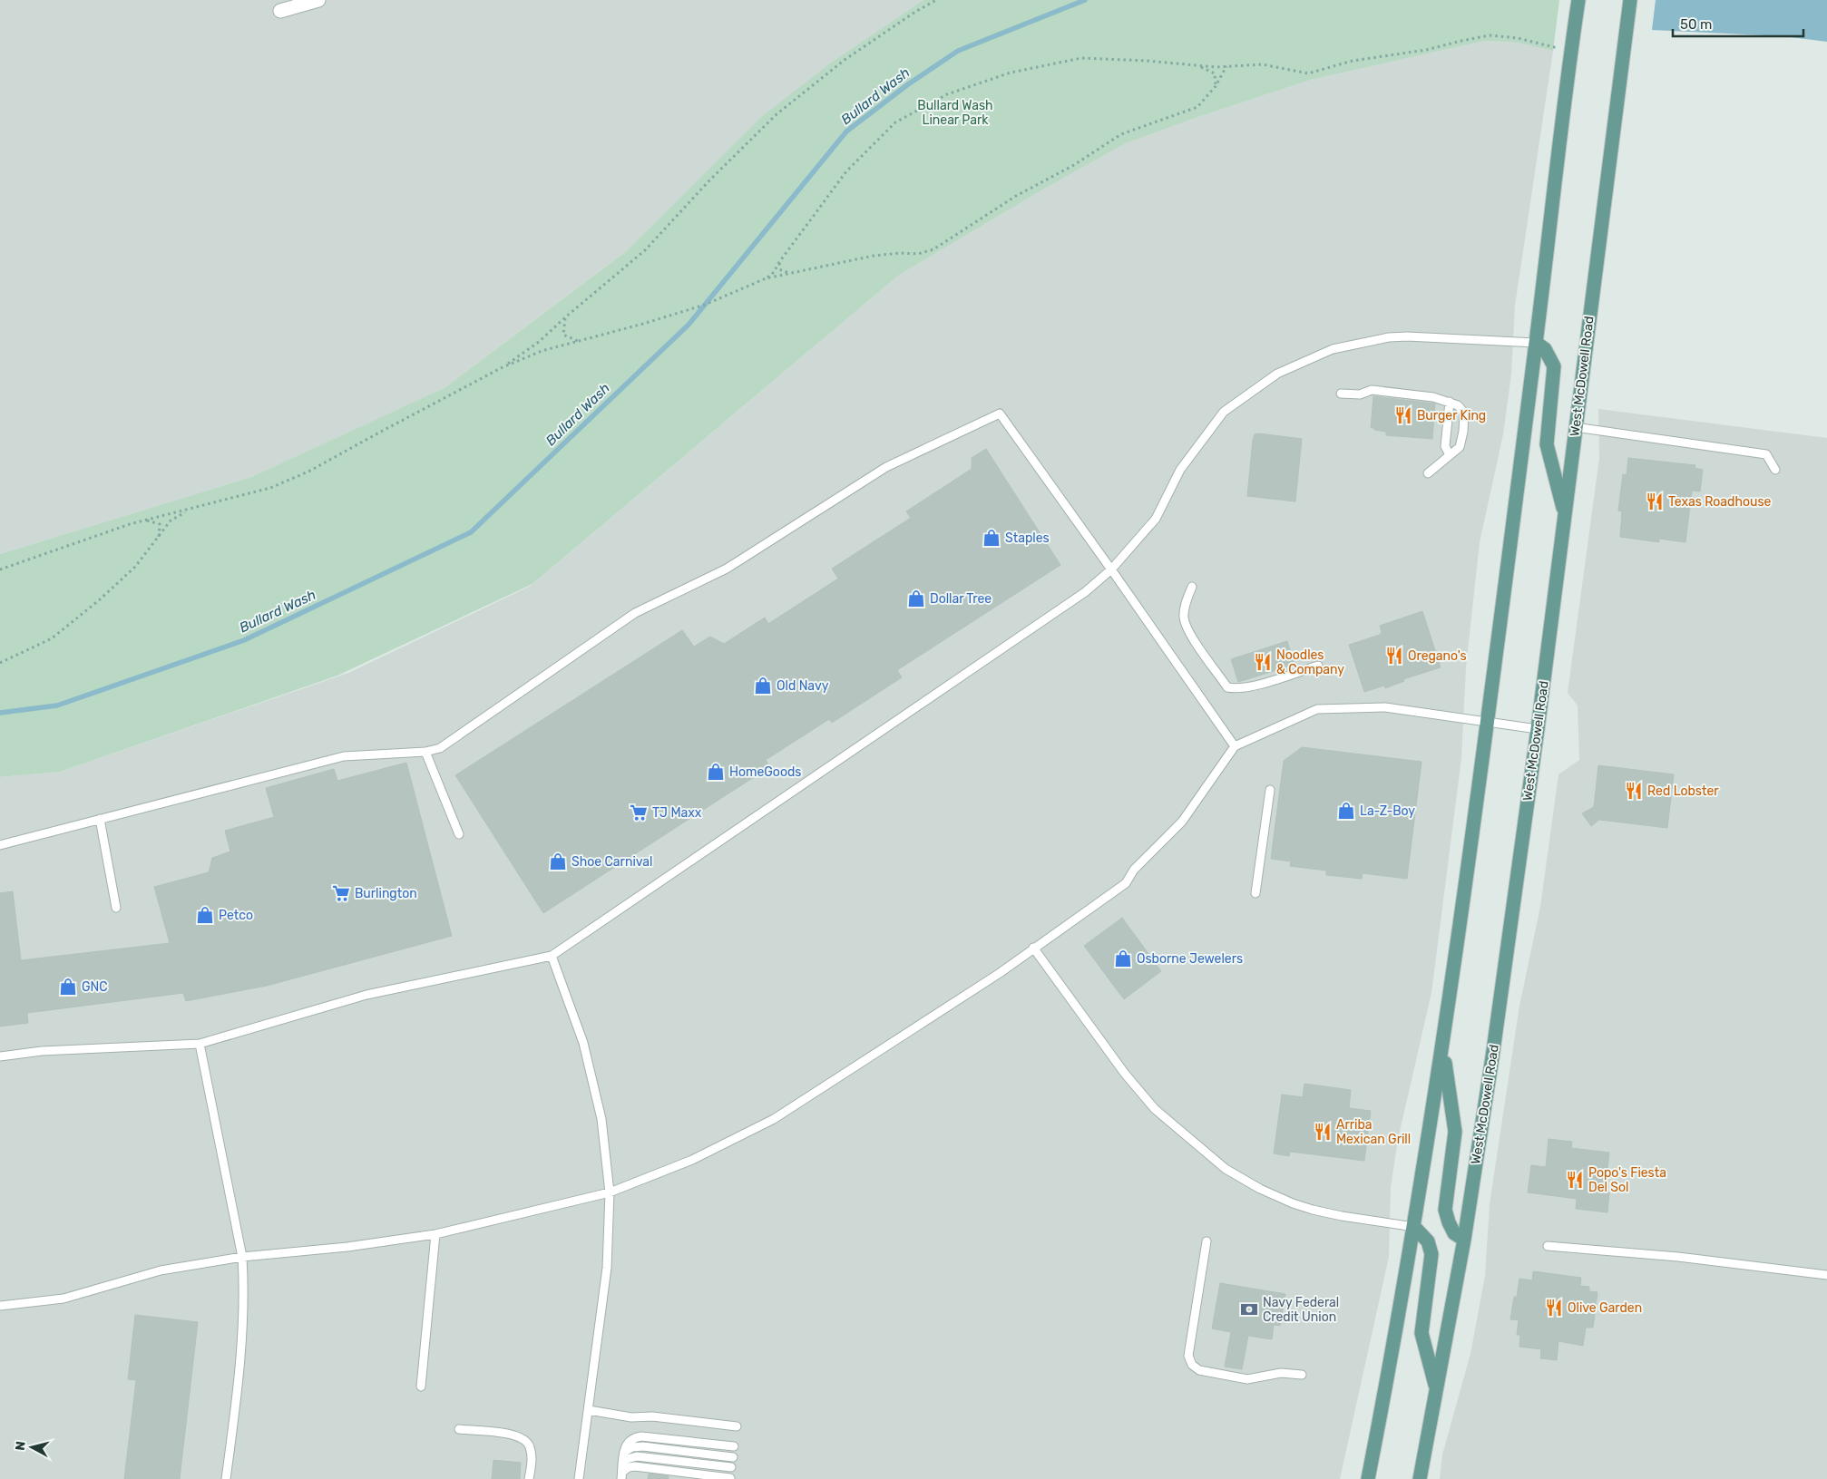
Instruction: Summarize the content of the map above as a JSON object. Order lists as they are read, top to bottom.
{
  "streets": {
    "main road": ["West McDowell Road"]
  },
  "water": ["Bullard Wash"],
  "parks": ["Bullard Wash Linear Park"],
  "places": {
    "restaurant": [
      "Burger King",
      "Texas Roadhouse",
      "Oregano's",
      "Noodles & Company",
      "Red Lobster",
      "Arriba Mexican Grill",
      "Popo's Fiesta Del Sol",
      "Olive Garden"
    ],
    "shop": [
      "Staples",
      "Dollar Tree",
      "Old Navy",
      "HomeGoods",
      "La-Z-Boy",
      "Shoe Carnival",
      "Petco",
      "Osborne Jewelers",
      "GNC"
    ],
    "supermarket": ["TJ Maxx", "Burlington"],
    "bank": ["Navy Federal Credit Union"]
  },
  "scale_bar": "50 m",
  "north": "left"
}
